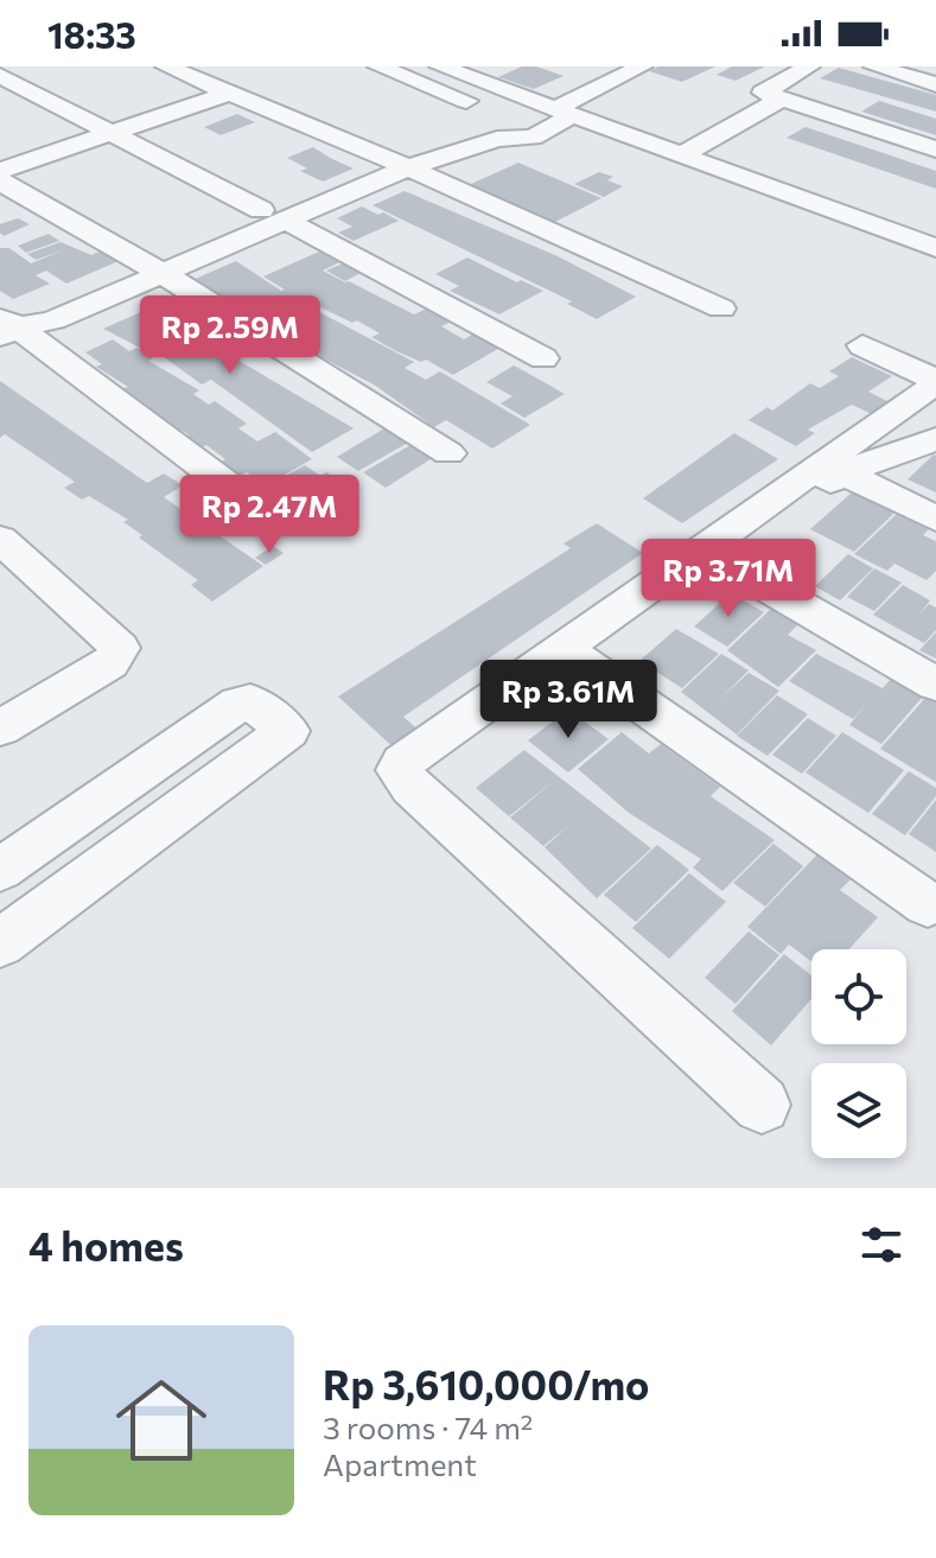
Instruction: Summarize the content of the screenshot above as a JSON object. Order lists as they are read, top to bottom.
{
  "page": {
    "status": "18:33",
    "price": [
      "Rp 2.59M",
      "Rp 2.47M",
      "Rp 3.71M",
      "Rp 3.61M"
    ],
    "heading": "4 homes",
    "list": [
      {
        "name": "Rp 3,610,000/mo",
        "note": "3 rooms · 74 m² · Apartment"
      }
    ]
  }
}
